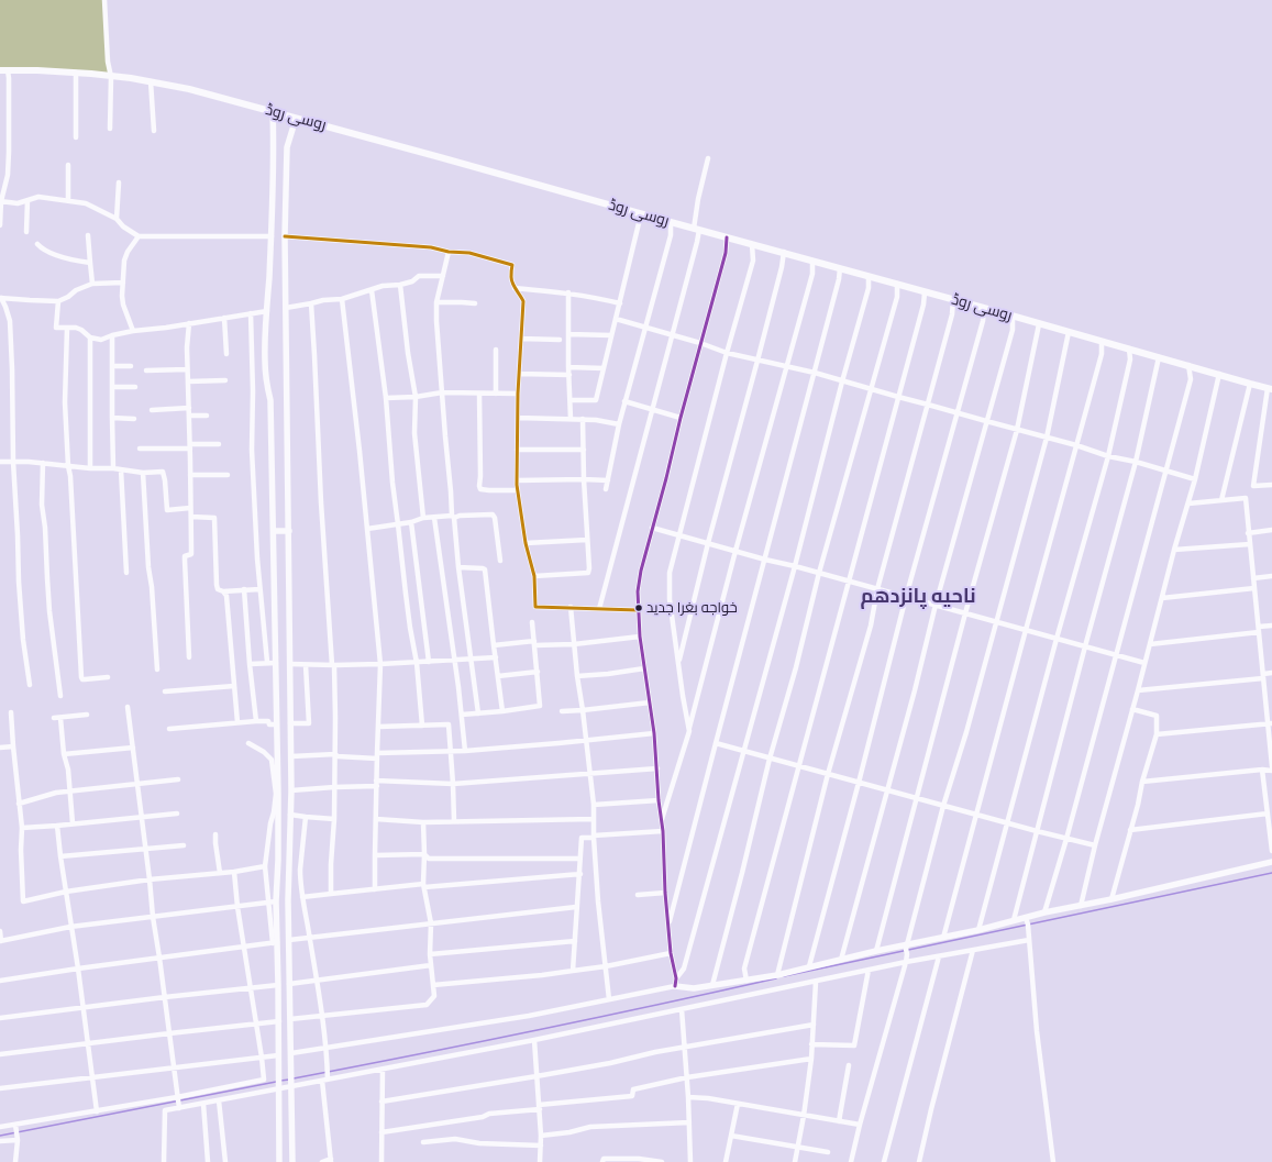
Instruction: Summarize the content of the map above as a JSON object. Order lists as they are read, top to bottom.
{
  "streets": {
    "main road": ["روسی روڈ"]
  },
  "districts": ["ناحیه پانزدهم"],
  "places": ["خواجه بغرا جدید"]
}
